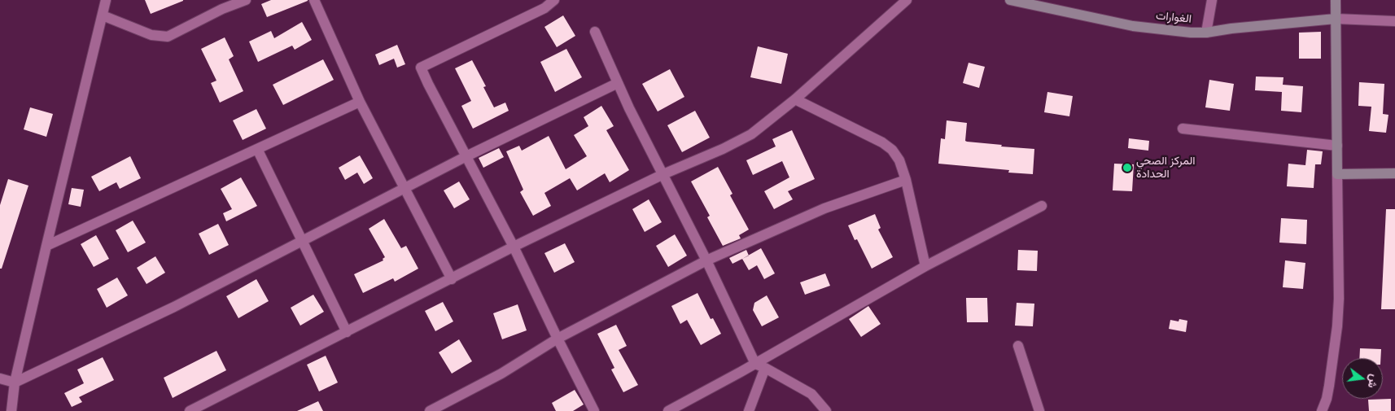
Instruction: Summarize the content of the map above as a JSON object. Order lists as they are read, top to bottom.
{
  "streets": {
    "street": ["الغوارات"]
  },
  "places": ["المركز الصحي الحدادة"],
  "north": "right"
}
